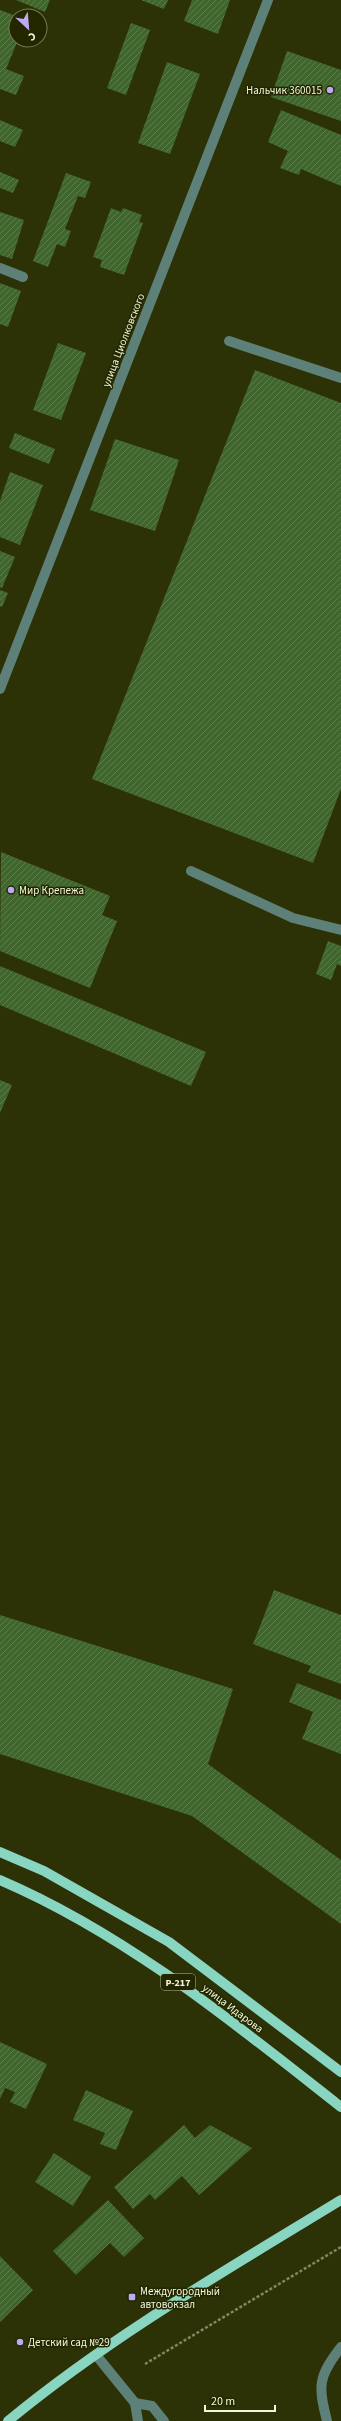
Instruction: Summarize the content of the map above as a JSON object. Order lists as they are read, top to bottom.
{
  "streets": {
    "main road": ["Р-217", "улица Идарова"],
    "street": ["улица Циолковского"]
  },
  "places": {
    "other": ["Нальчик 360015", "Мир Крепежа", "Детский сад №29"],
    "transit": ["Междугородный автовокзал"]
  },
  "scale_bar": "20 m",
  "north": "bottom right"
}
